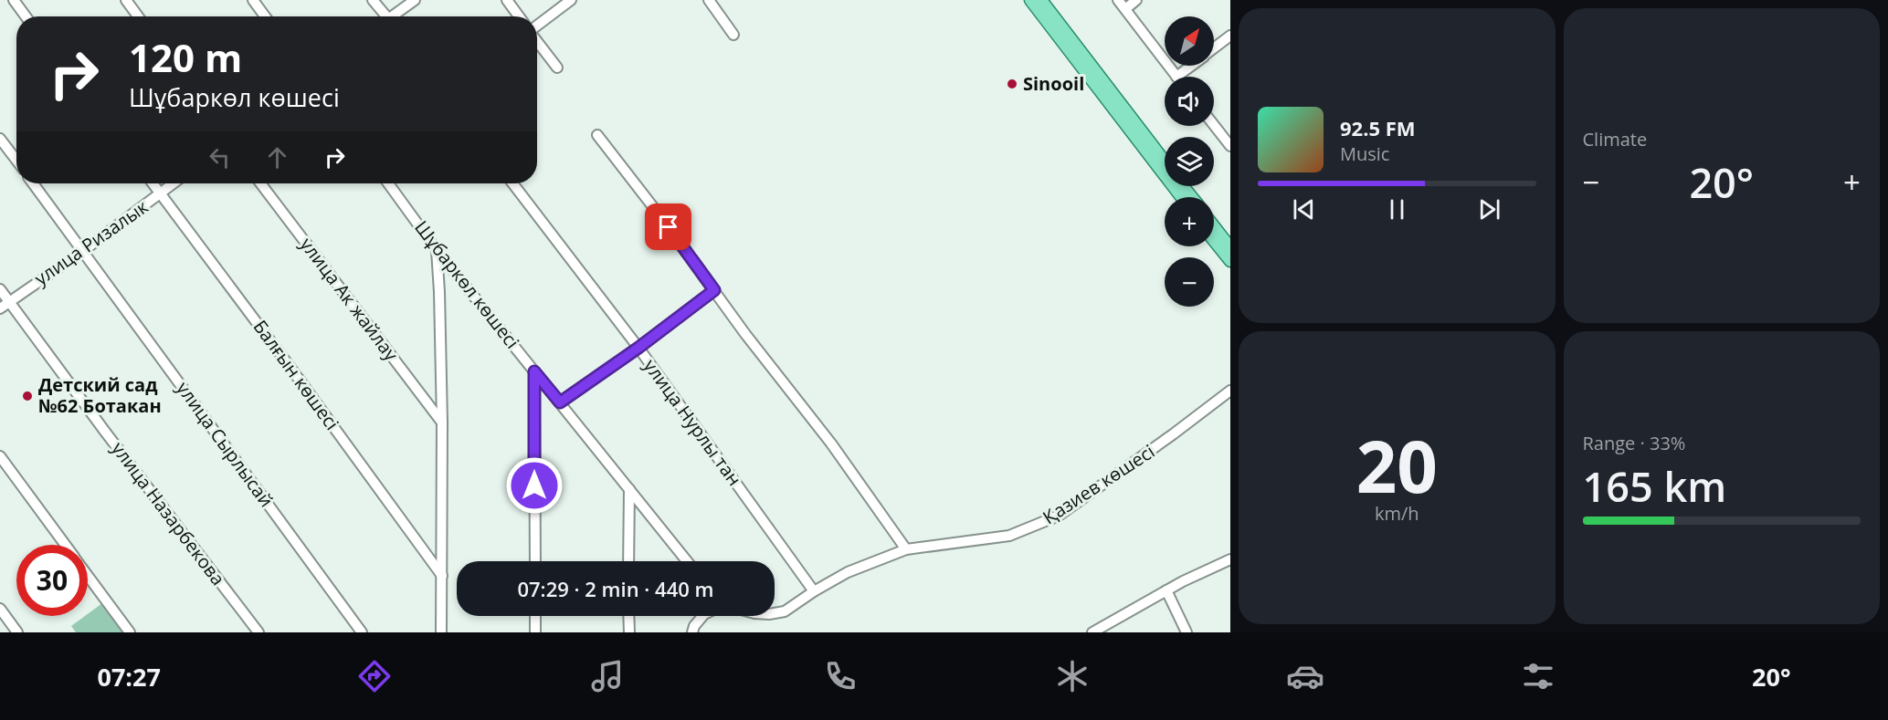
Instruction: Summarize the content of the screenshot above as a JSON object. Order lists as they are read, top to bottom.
{
  "streets": {
    "street": [
      "улица Ризалык",
      "Шұбаркөл көшесі",
      "улица Ак жайлау",
      "Балғын көшесі",
      "улица Нурлы тан",
      "улица Сырлысай",
      "Қазиев көшесі",
      "улица Назарбекова"
    ]
  },
  "crossings": [
    ["улица Ризалык", "Балғын көшесі"],
    ["улица Ризалык", "улица Сырлысай"],
    ["улица Ризалык", "улица Назарбекова"],
    ["улица Нурлы тан", "Қазиев көшесі"]
  ],
  "places": ["Sinooil", "Детский сад №62 Ботакан"],
  "north": "top right",
  "page": {
    "tile": [
      "Climate",
      ["20", "km/h"],
      ["Range · 33%", "165 km"]
    ],
    "map_buttons": ["+", "−"],
    "turn": ["120 m", "Шұбаркөл көшесі"],
    "song": ["92.5 FM", "Music"],
    "heat": ["−", "20°", "+"],
    "limit": "30",
    "trip": "07:29 · 2 min · 440 m",
    "tabs": ["07:27", "20°"]
  }
}
